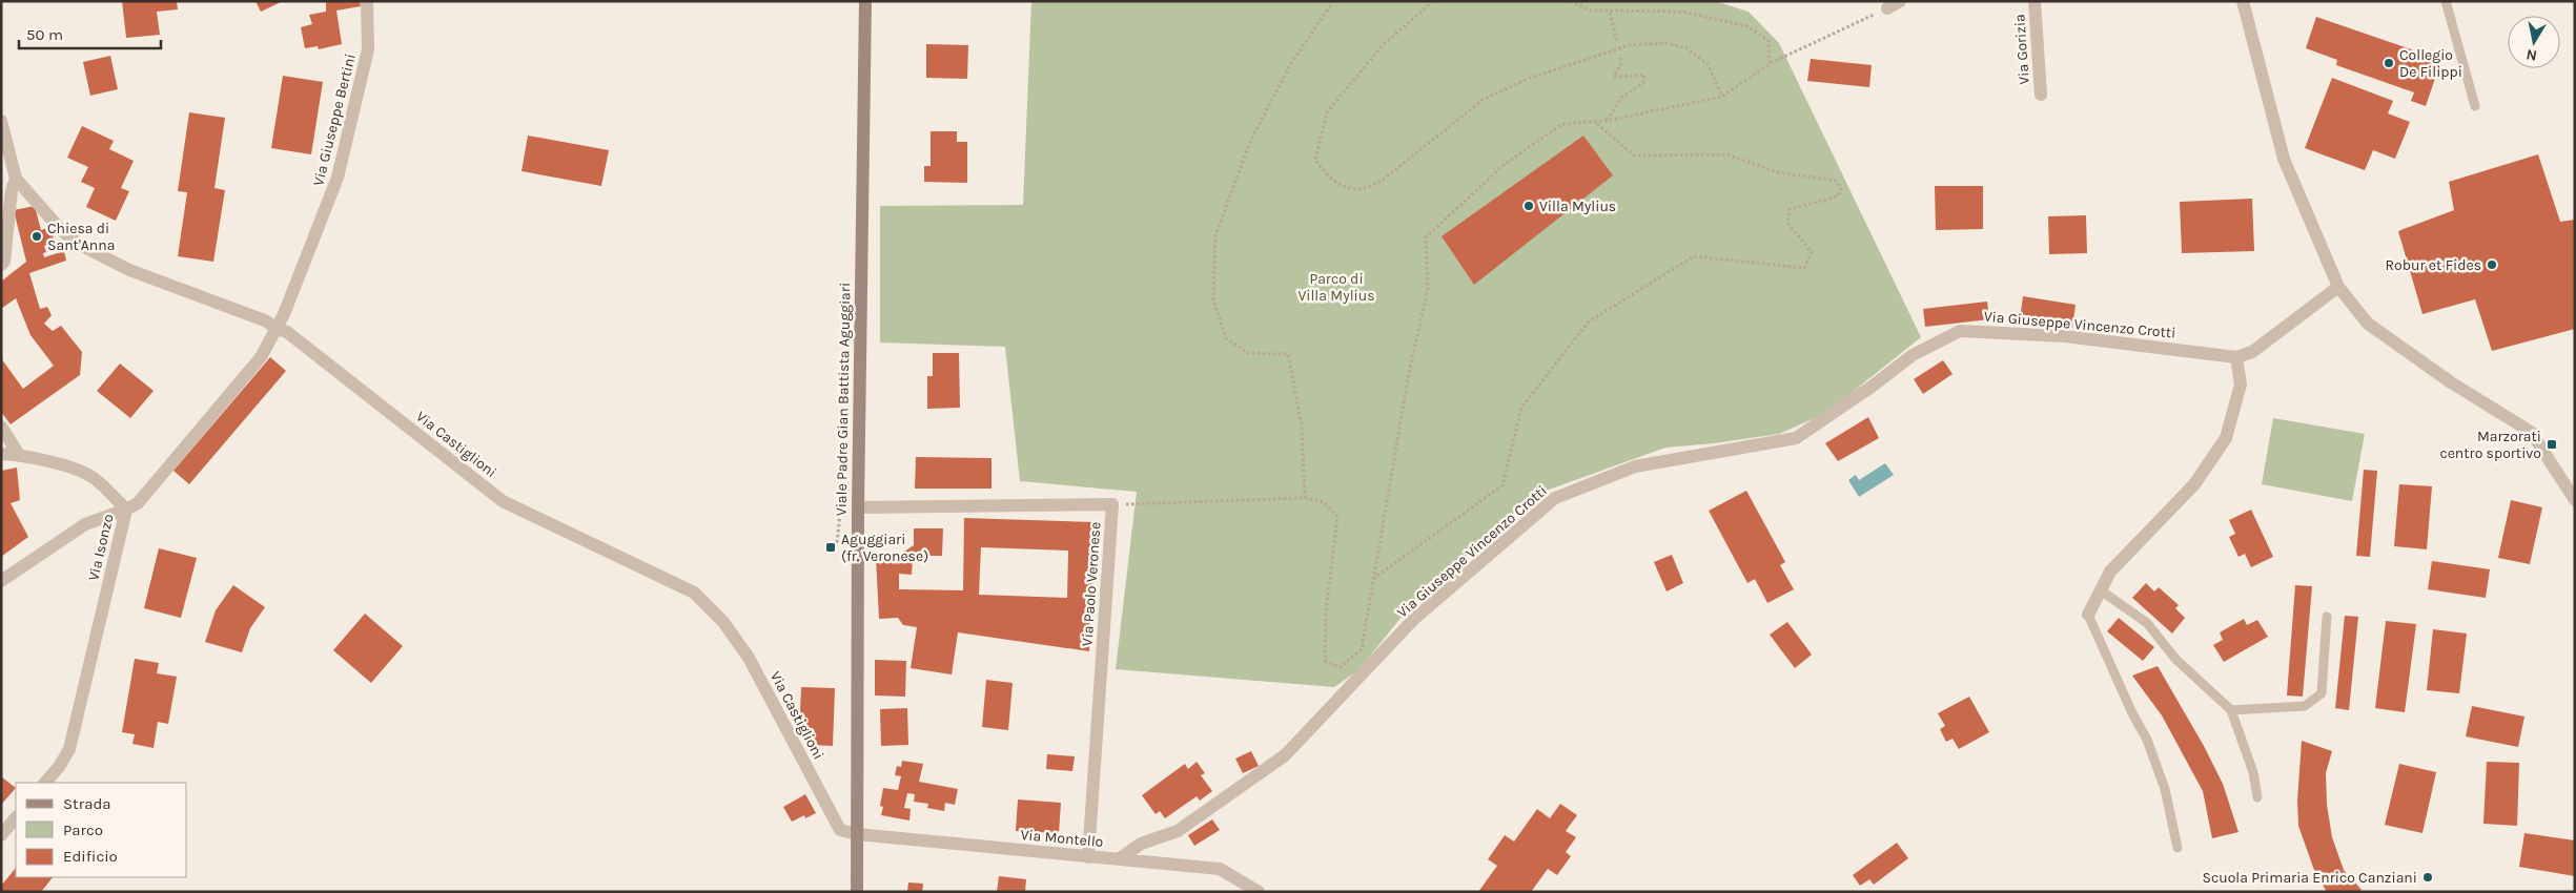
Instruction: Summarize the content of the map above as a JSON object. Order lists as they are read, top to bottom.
{
  "streets": {
    "main road": ["Viale Padre Gian Battista Aguggiari"],
    "street": [
      "Via Gorizia",
      "Via Giuseppe Bertini",
      "Via Giuseppe Vincenzo Crotti",
      "Via Castiglioni",
      "Via Isonzo",
      "Via Paolo Veronese",
      "Via Montello"
    ]
  },
  "crossings": [
    ["Via Giuseppe Bertini", "Via Castiglioni"],
    ["Via Giuseppe Bertini", "Via Isonzo"],
    ["Via Giuseppe Vincenzo Crotti", "Via Montello"],
    ["Viale Padre Gian Battista Aguggiari", "Via Castiglioni"],
    ["Viale Padre Gian Battista Aguggiari", "Via Paolo Veronese"],
    ["Viale Padre Gian Battista Aguggiari", "Via Montello"],
    ["Via Castiglioni", "Via Isonzo"],
    ["Via Castiglioni", "Via Montello"],
    ["Via Paolo Veronese", "Via Montello"]
  ],
  "parks": ["Parco di Villa Mylius"],
  "places": {
    "other": [
      "Collegio De Filippi",
      "Villa Mylius",
      "Chiesa di Sant'Anna",
      "Robur et Fides",
      "Scuola Primaria Enrico Canziani"
    ],
    "transit": ["Marzorati centro sportivo", "Aguggiari (fr. Veronese)"]
  },
  "legend": ["Strada", "Parco", "Edificio"],
  "scale_bar": "50 m",
  "north": "bottom"
}
